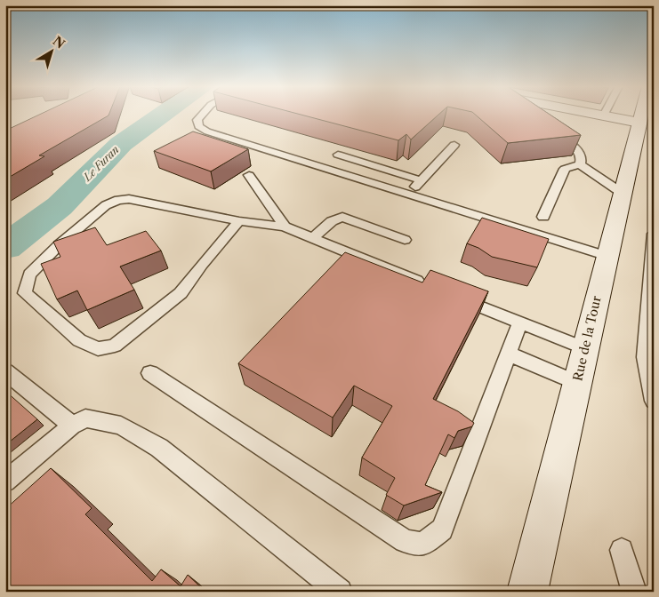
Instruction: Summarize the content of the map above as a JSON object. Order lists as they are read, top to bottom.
{
  "streets": {
    "street": ["Rue de la Tour"]
  },
  "water": ["Le Furan"],
  "north": "top right"
}
